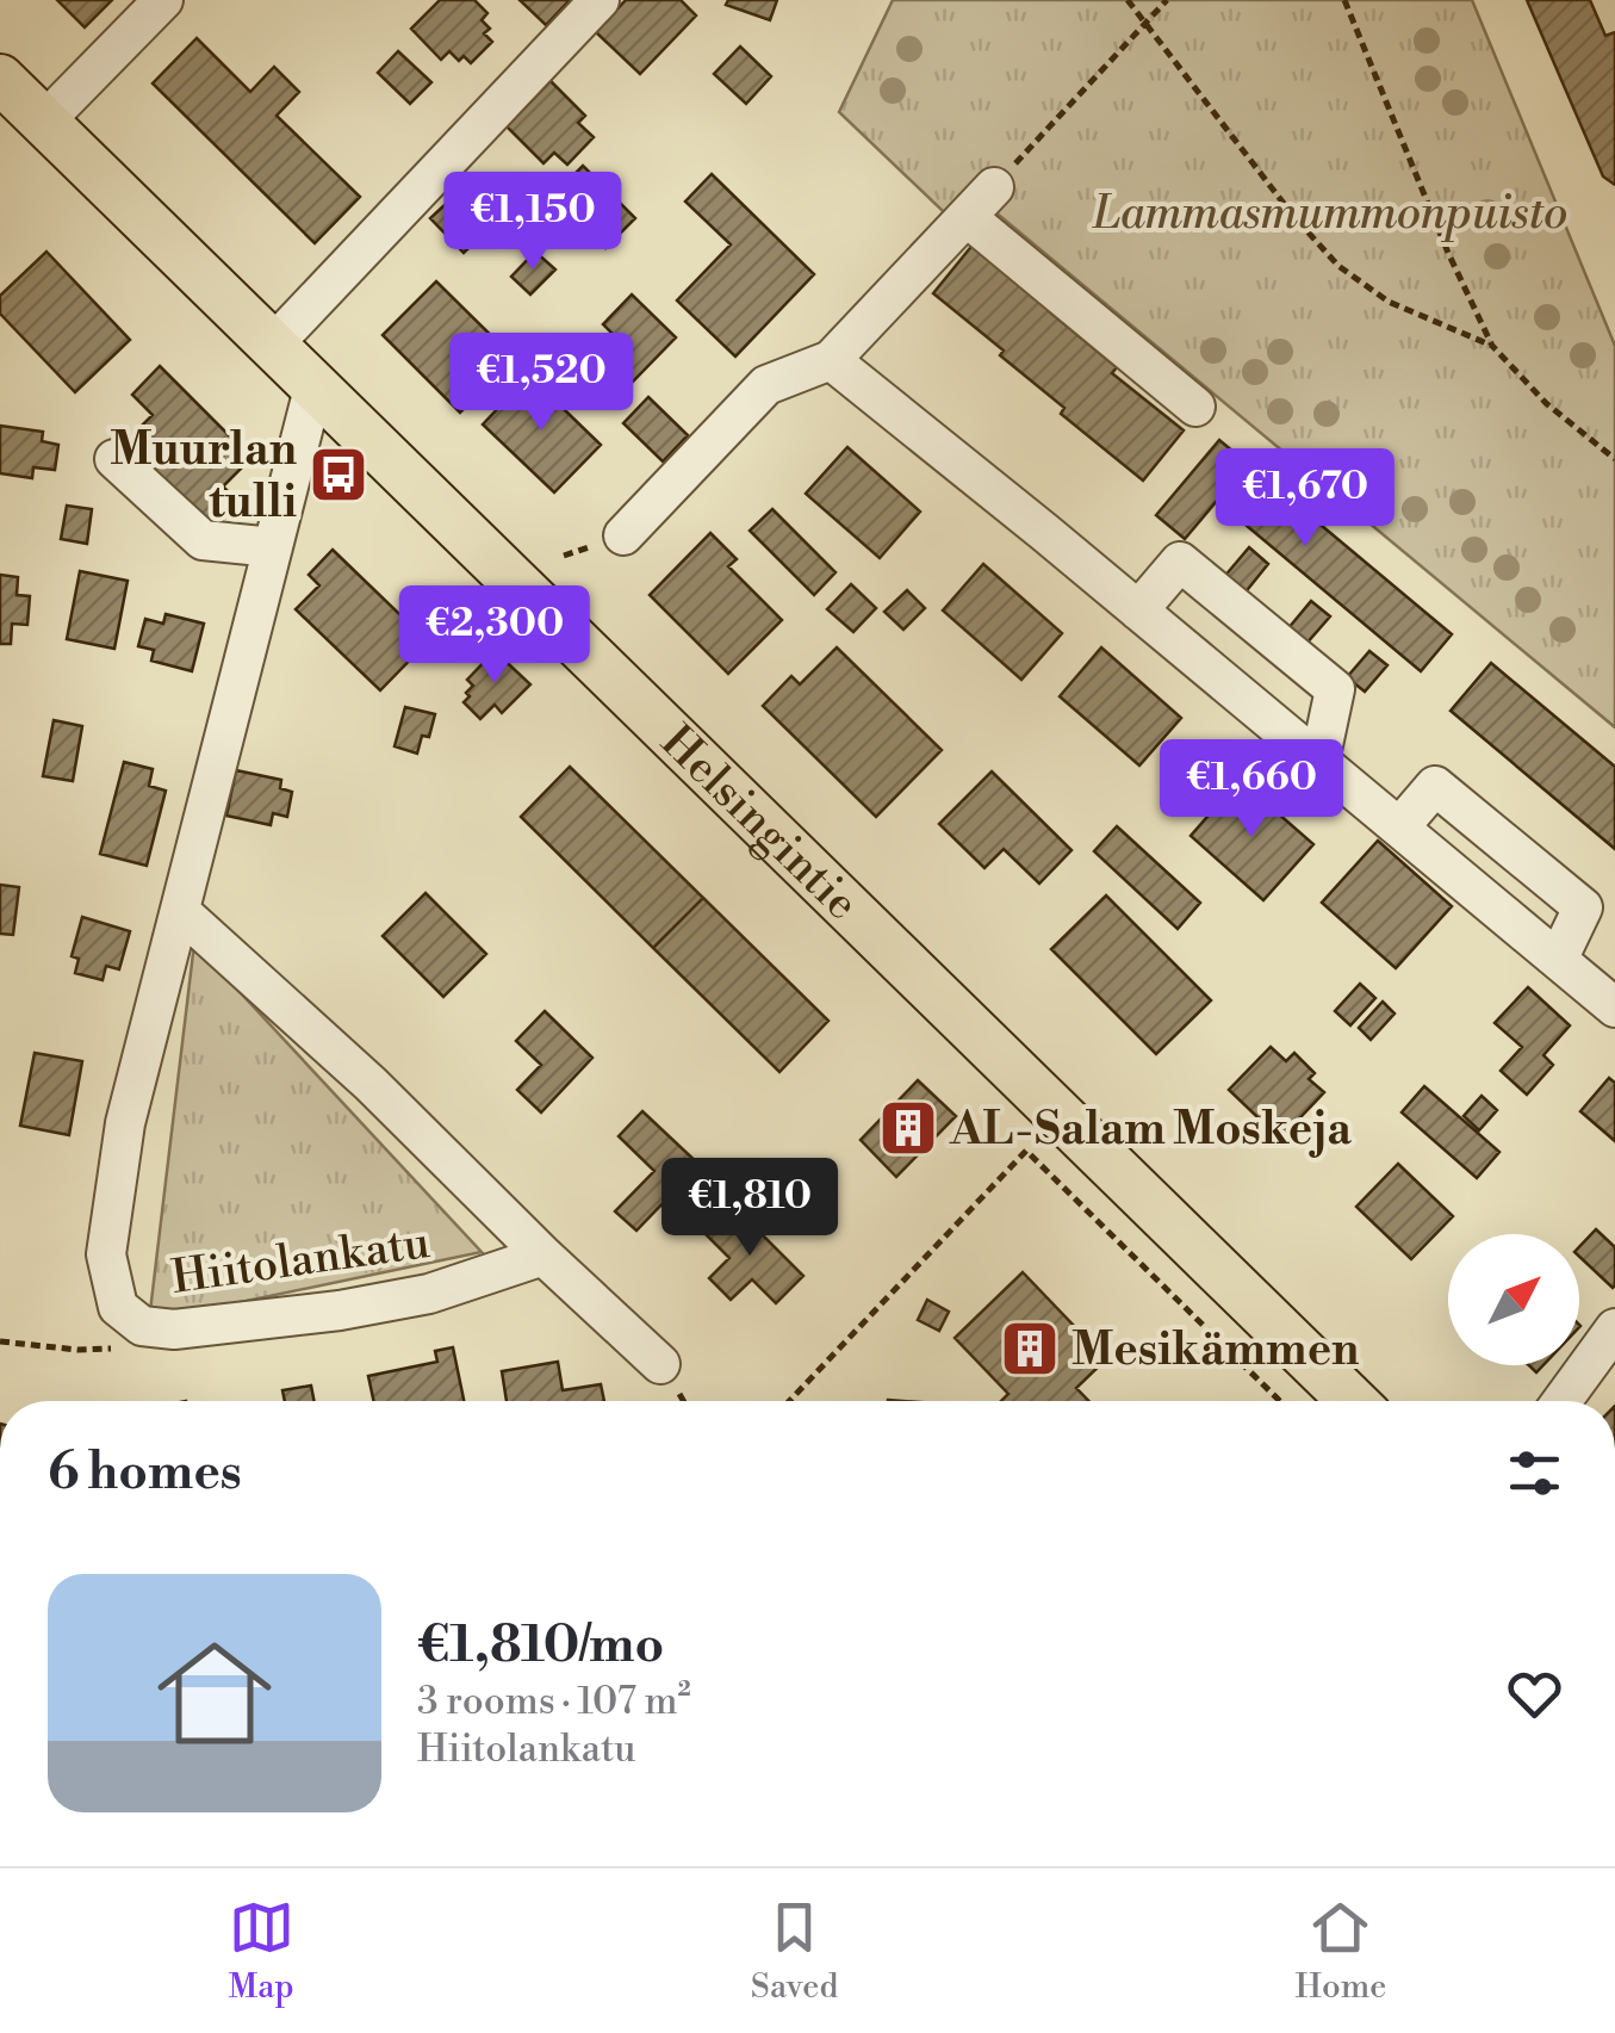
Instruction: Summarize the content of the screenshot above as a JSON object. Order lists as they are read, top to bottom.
{
  "streets": {
    "main road": ["Helsingintie"],
    "street": ["Hiitolankatu"]
  },
  "crossings": [
    ["Helsingintie", "Hiitolankatu"]
  ],
  "parks": ["Lammasmummonpuisto"],
  "places": {
    "bus stop": ["Muurlan tulli"],
    "building": ["AL-Salam Moskeja", "Mesikämmen"]
  },
  "north": "top right",
  "page": {
    "price": [
      "€1,150",
      "€1,520",
      "€1,670",
      "€2,300",
      "€1,660",
      "€1,810"
    ],
    "heading": "6 homes",
    "list": [
      {
        "name": "€1,810/mo",
        "note": "3 rooms · 107 m² · Hiitolankatu"
      }
    ],
    "tabs": ["Map", "Saved", "Home"]
  }
}
